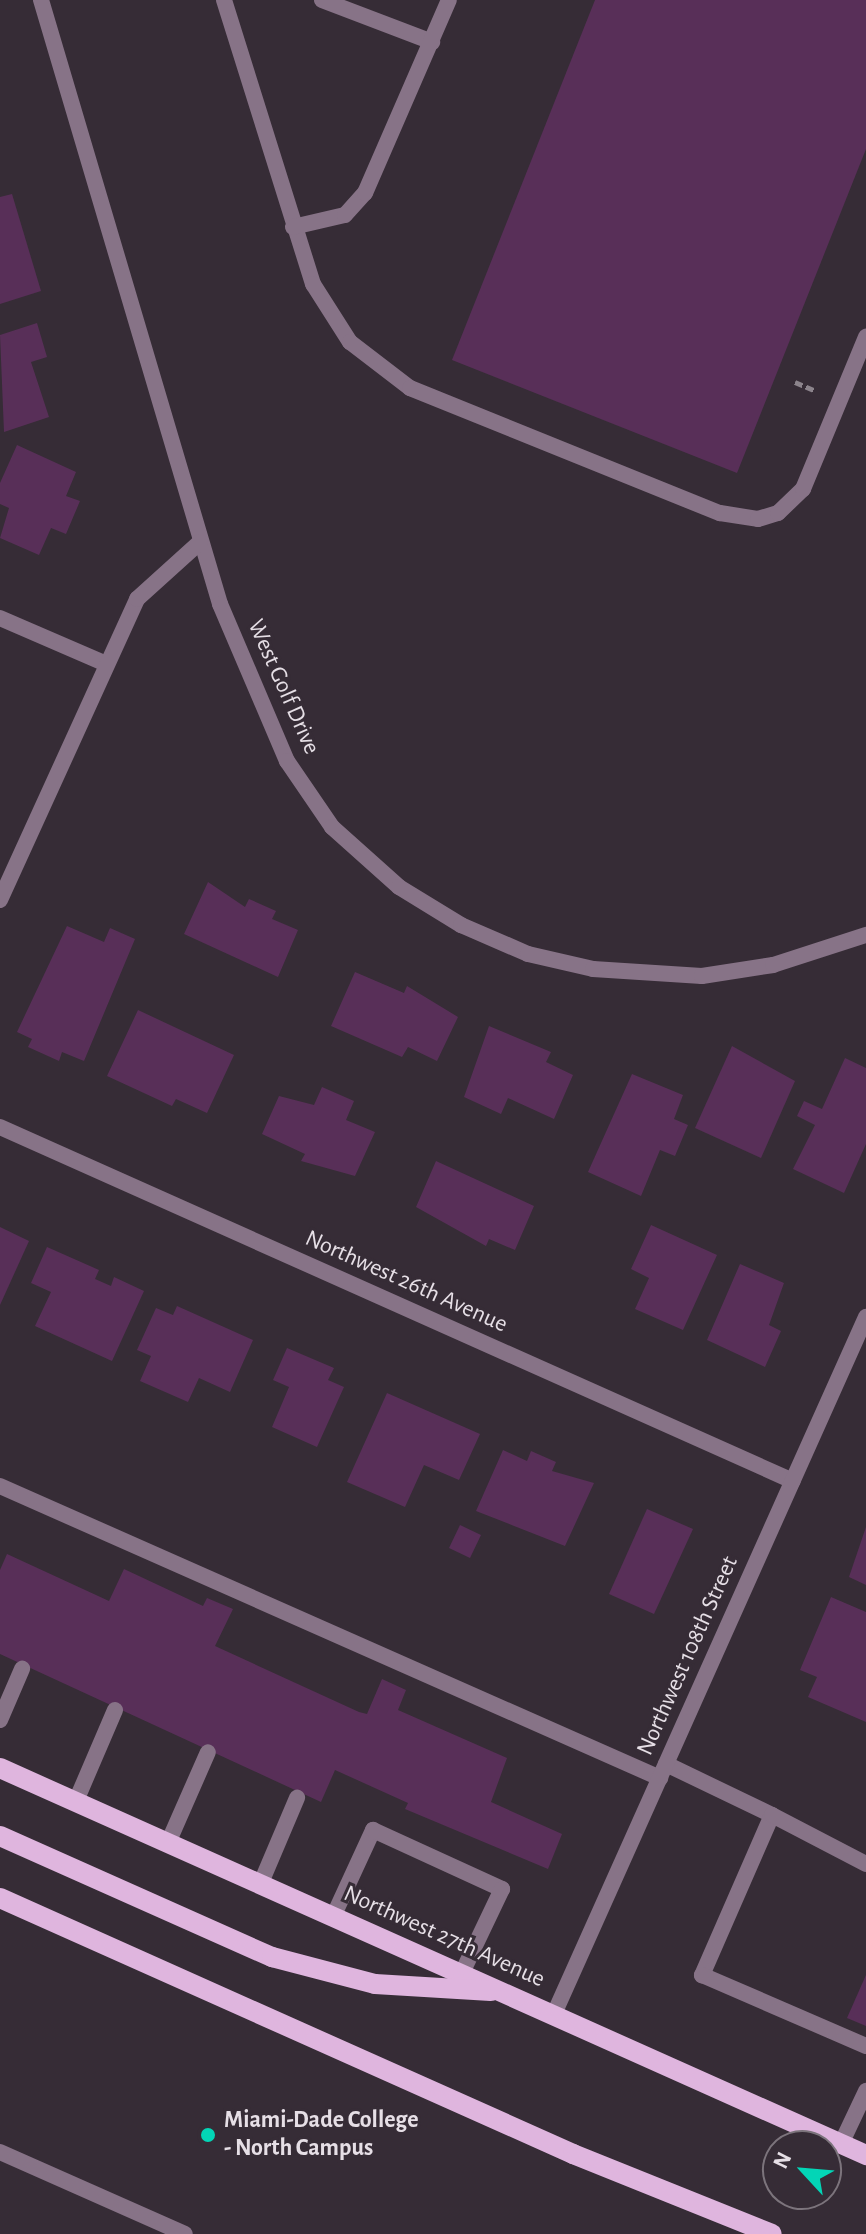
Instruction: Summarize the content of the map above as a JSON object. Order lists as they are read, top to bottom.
{
  "streets": {
    "main road": ["Northwest 27th Avenue"],
    "street": ["West Golf Drive", "Northwest 26th Avenue", "Northwest 108th Street"]
  },
  "crossings": [
    ["Northwest 26th Avenue", "Northwest 108th Street"],
    ["Northwest 108th Street", "Northwest 27th Avenue"]
  ],
  "places": ["Miami-Dade College - North Campus"],
  "north": "top left"
}
